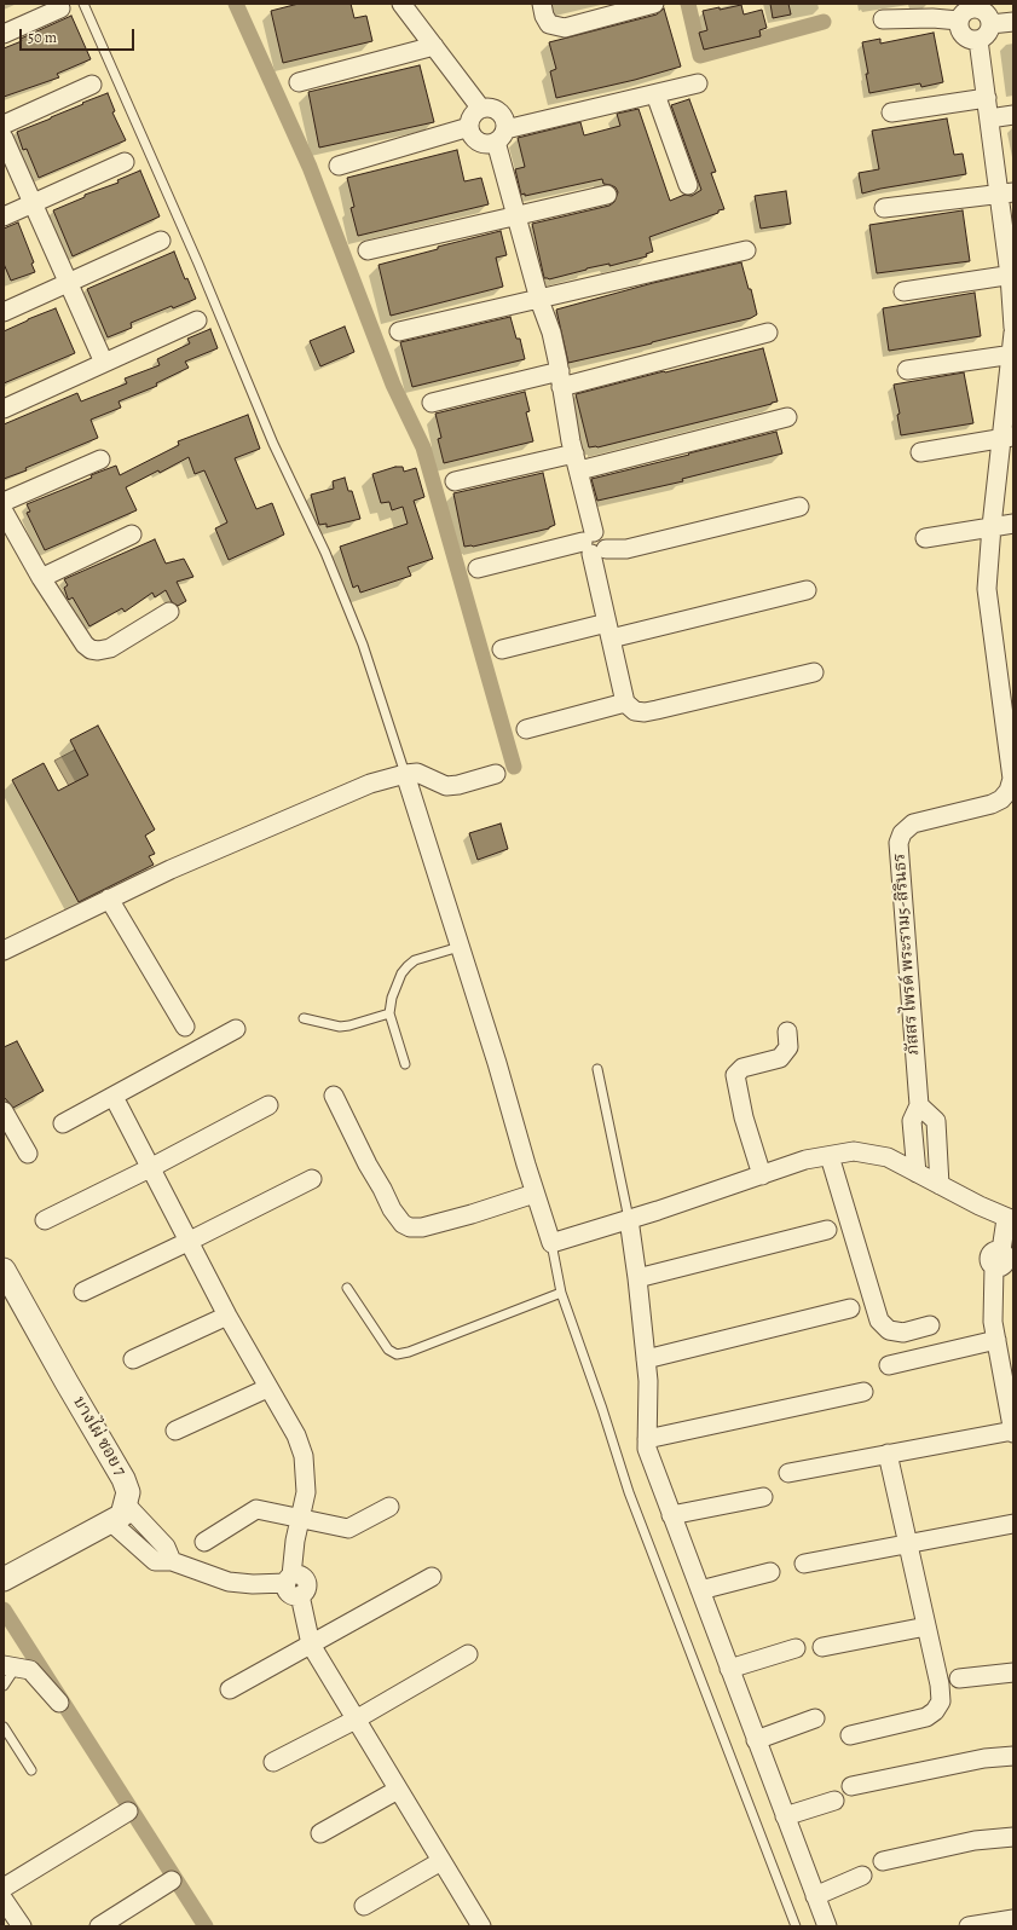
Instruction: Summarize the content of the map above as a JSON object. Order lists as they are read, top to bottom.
{
  "streets": {
    "street": ["ภัสสร ไพรด์ พระราม5-สิรินธร", "บางไผ่ ซอย 7"]
  },
  "scale_bar": "50 m"
}
